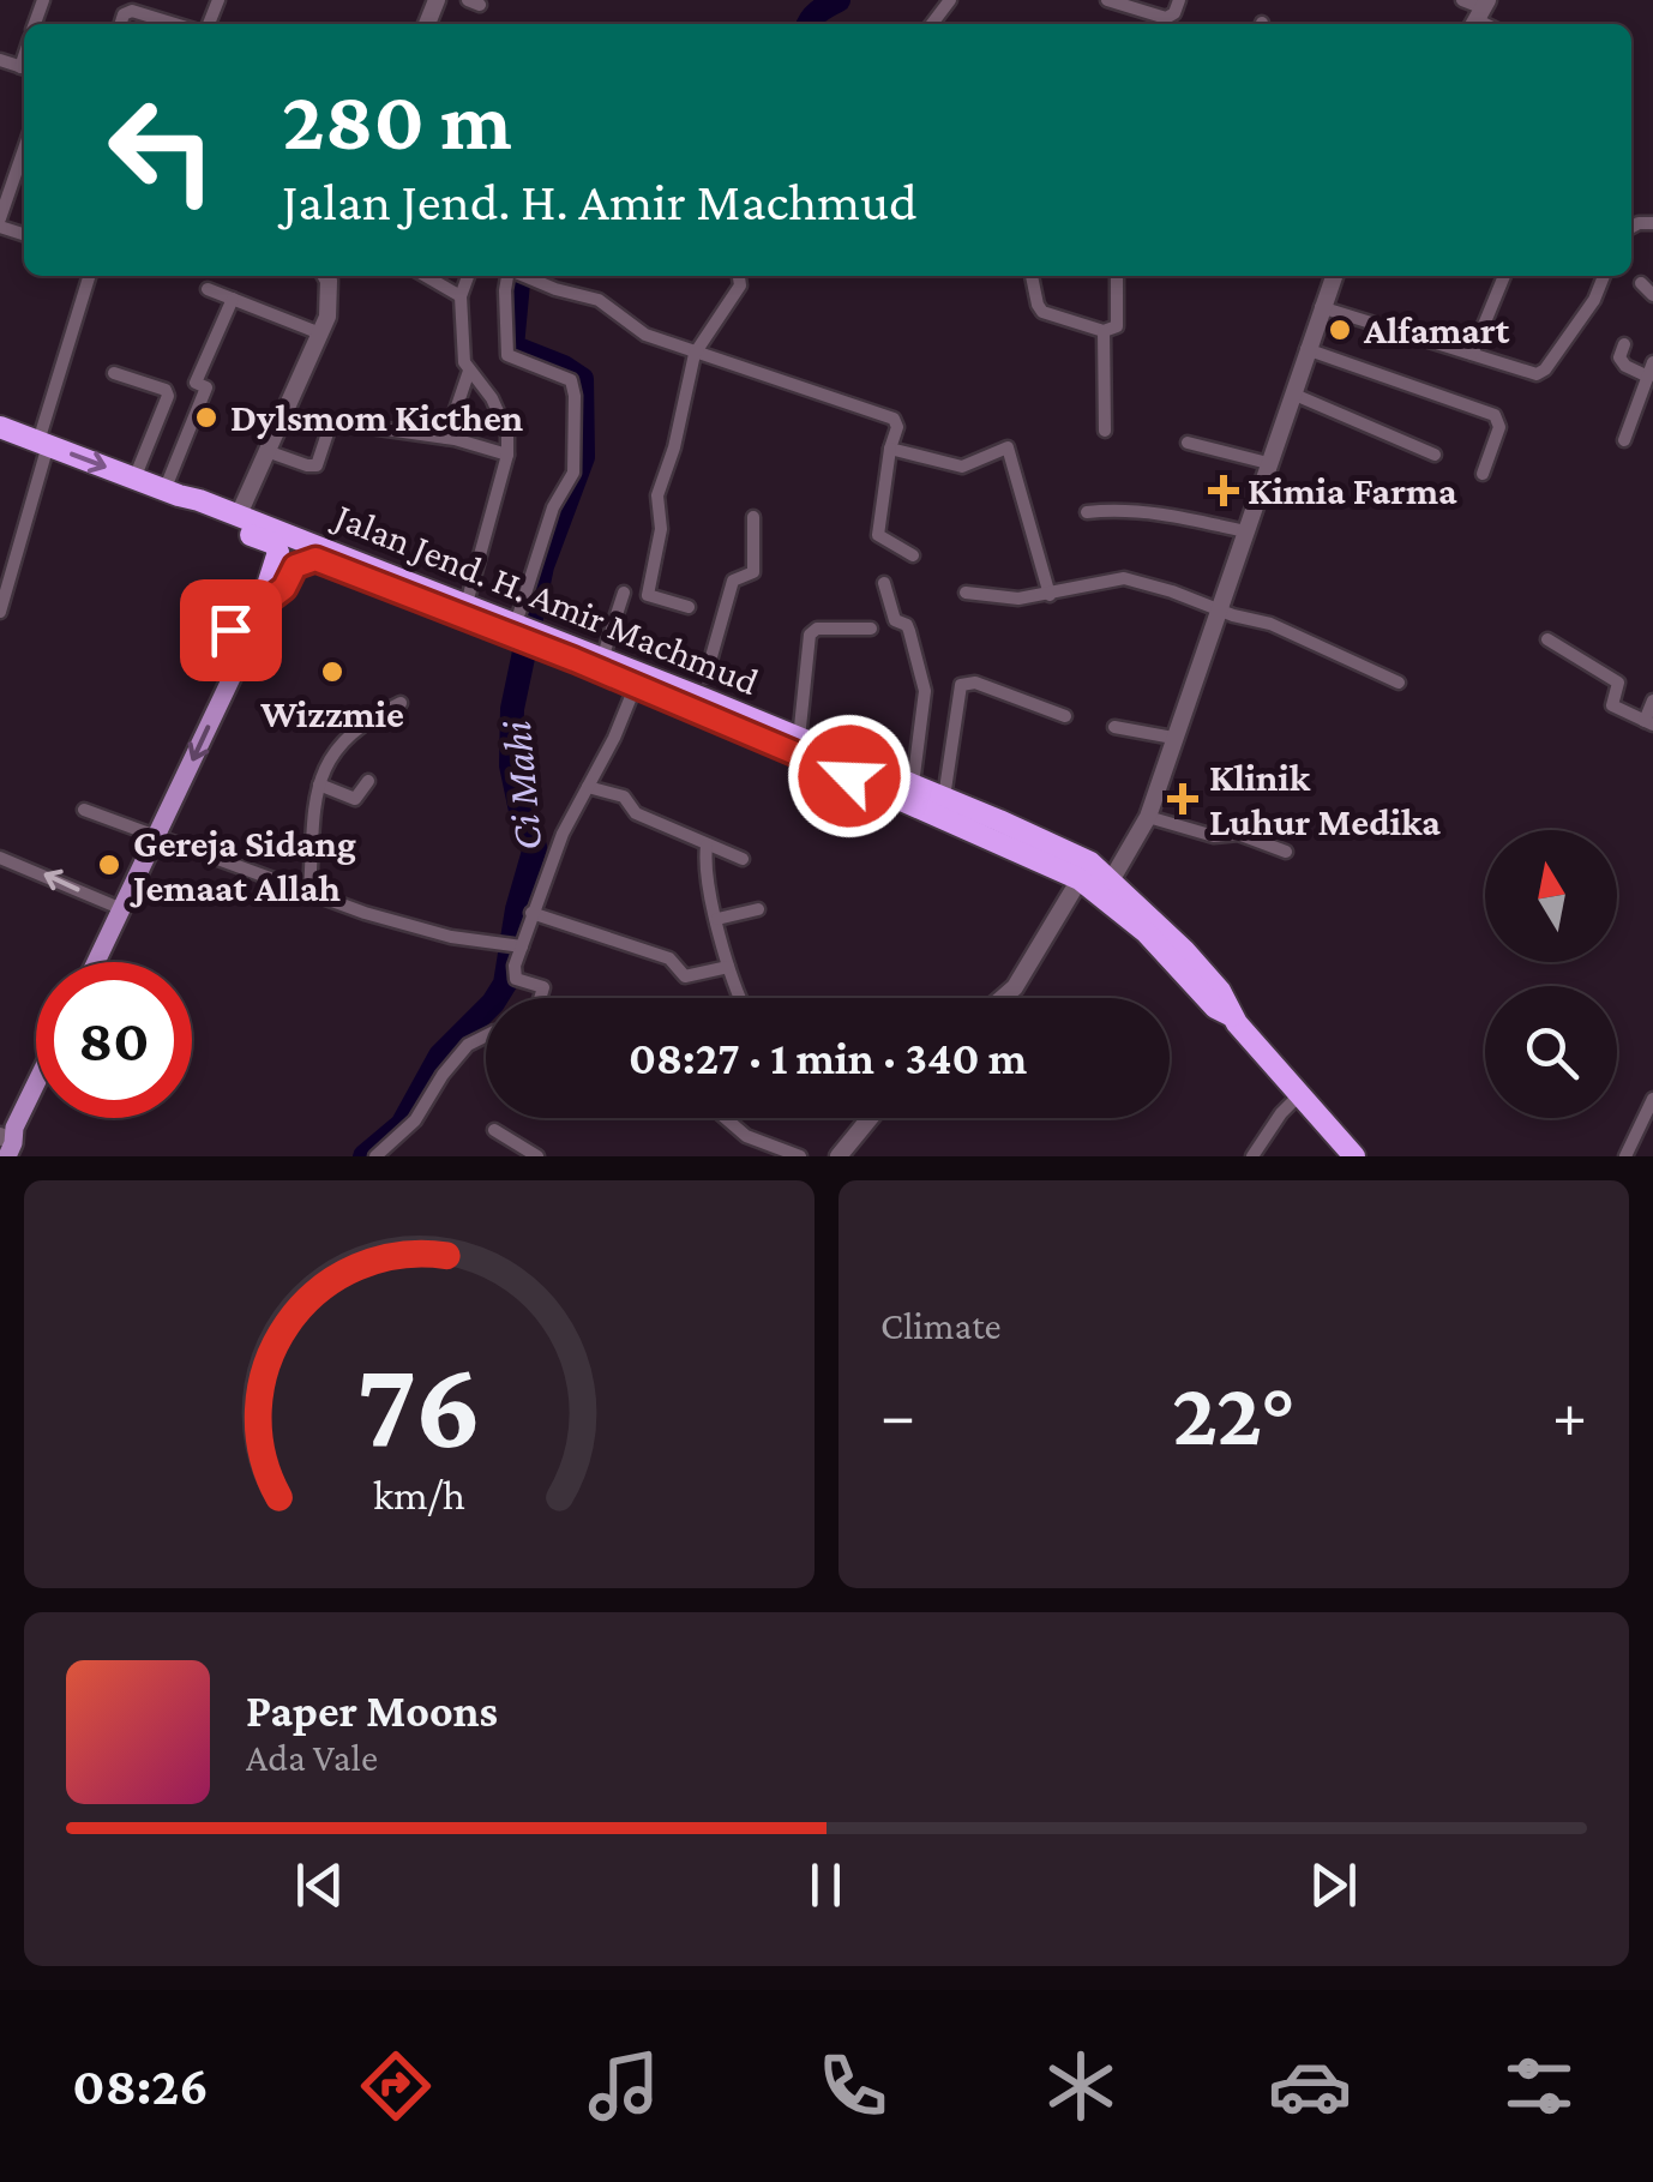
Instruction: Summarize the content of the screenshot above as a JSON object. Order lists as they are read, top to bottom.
{
  "streets": {
    "highway": ["Jalan Jend. H. Amir Machmud"]
  },
  "water": ["Ci Mahi"],
  "places": {
    "other": [
      "Alfamart",
      "Dylsmom Kicthen",
      "Wizzmie",
      "Gereja Sidang Jemaat Allah"
    ],
    "health": ["Kimia Farma", "Klinik Luhur Medika"]
  },
  "north": "top",
  "page": {
    "turn": ["280 m", "Jalan Jend. H. Amir Machmud"],
    "limit": "80",
    "trip": "08:27 · 1 min · 340 m",
    "tile": "Climate",
    "heat": ["−", "22°", "+"],
    "song": ["Paper Moons", "Ada Vale"],
    "tabs": "08:26",
    "gauge": ["76", "km/h"]
  }
}
